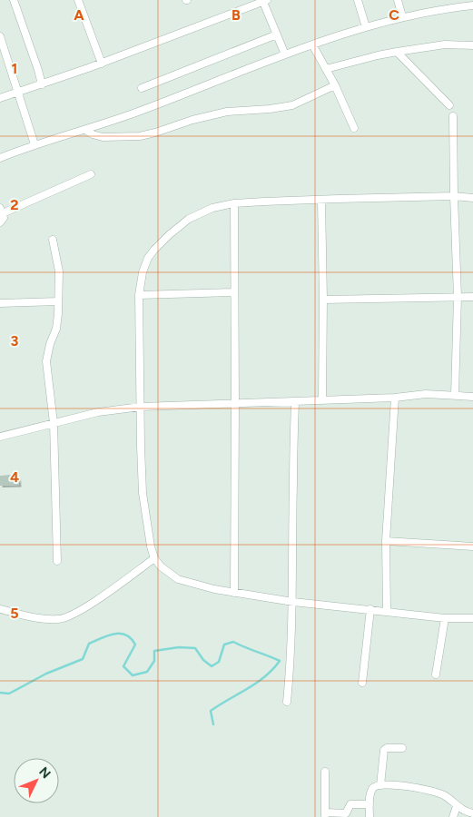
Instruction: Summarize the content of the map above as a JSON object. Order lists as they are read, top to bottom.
{
  "north": "top right",
  "grid": {
    "columns": ["A", "B", "C"],
    "rows": [
      "1",
      "2",
      "3",
      "4",
      "5"
    ]
  }
}
